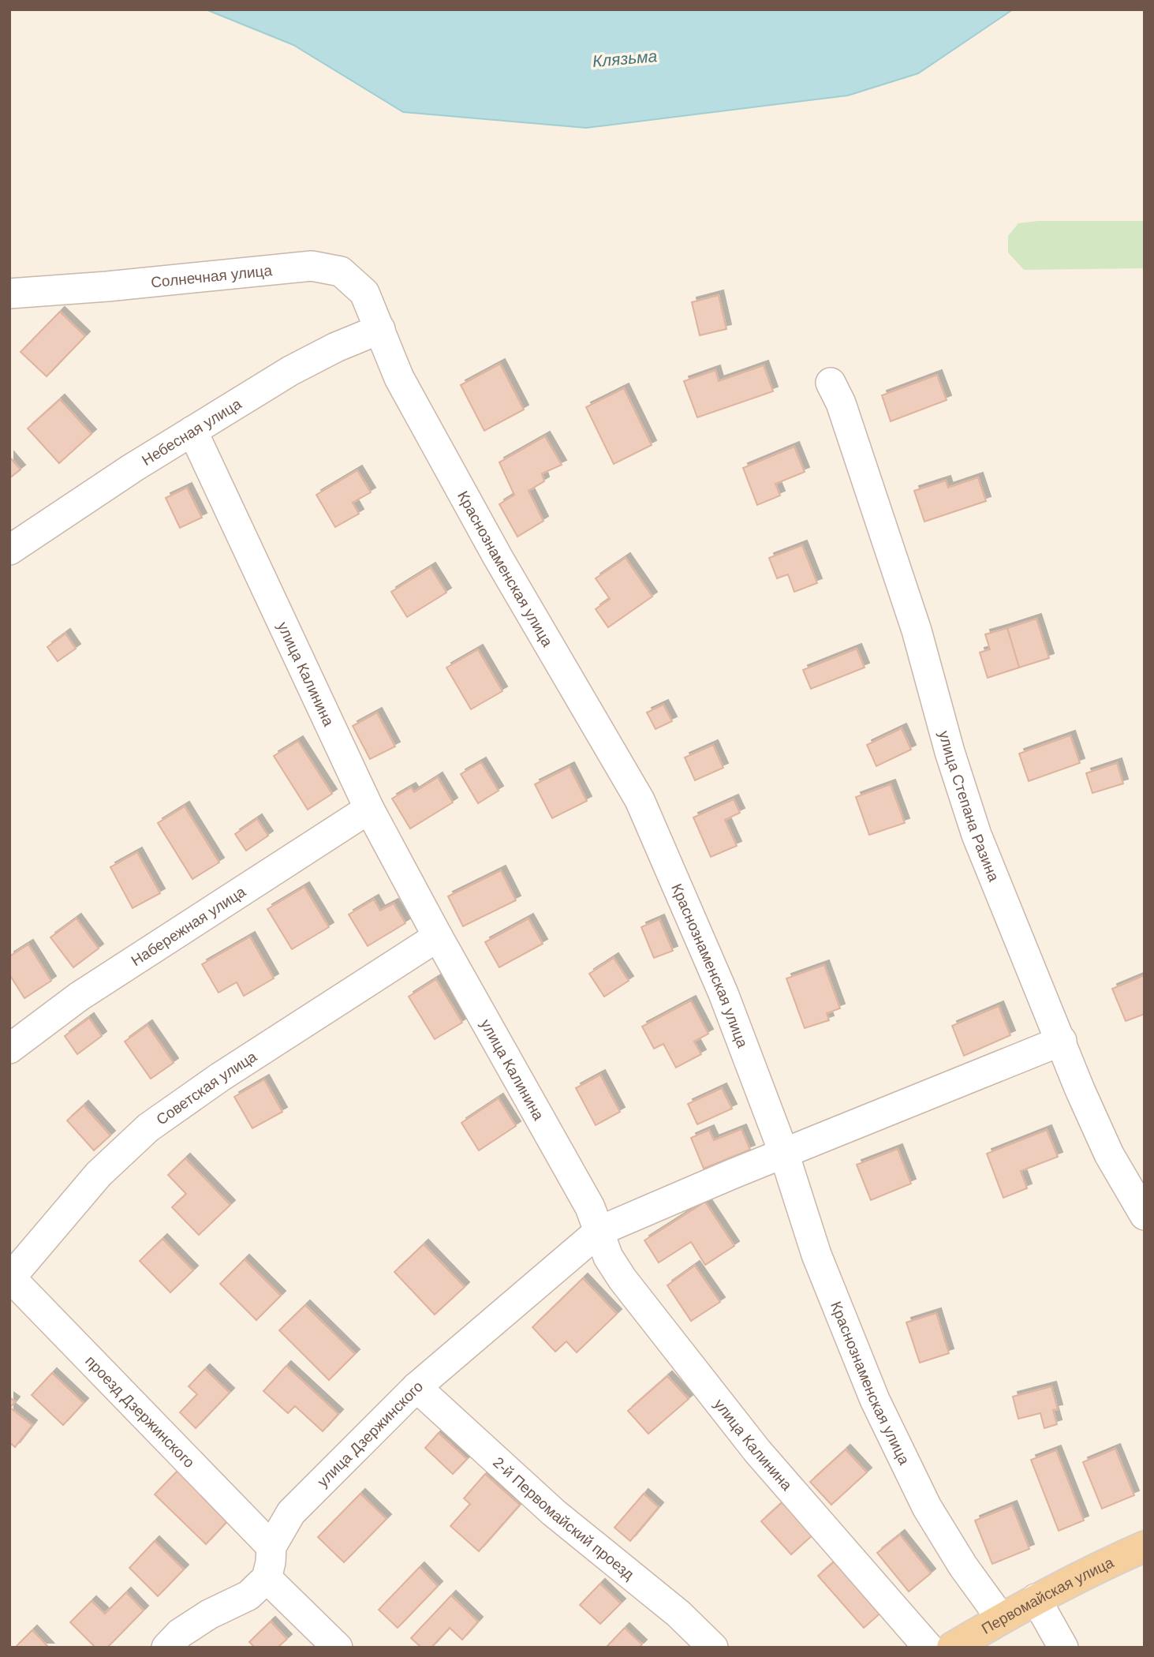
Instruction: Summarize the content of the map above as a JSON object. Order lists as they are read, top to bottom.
{
  "streets": {
    "main road": ["Первомайская улица"],
    "street": [
      "Солнечная улица",
      "Небесная улица",
      "Краснознаменская улица",
      "улица Калинина",
      "улица Степана Разина",
      "Набережная улица",
      "Советская улица",
      "проезд Дзержинского",
      "улица Дзержинского",
      "2-й Первомайский проезд"
    ]
  },
  "crossings": [
    ["Солнечная улица", "Небесная улица"],
    ["Солнечная улица", "Краснознаменская улица"],
    ["Небесная улица", "Краснознаменская улица"],
    ["Небесная улица", "улица Калинина"],
    ["Краснознаменская улица", "улица Дзержинского"],
    ["Краснознаменская улица", "Первомайская улица"],
    ["улица Калинина", "Набережная улица"],
    ["улица Калинина", "Советская улица"],
    ["улица Калинина", "улица Дзержинского"],
    ["улица Степана Разина", "улица Дзержинского"],
    ["Советская улица", "проезд Дзержинского"],
    ["проезд Дзержинского", "улица Дзержинского"],
    ["улица Дзержинского", "2-й Первомайский проезд"]
  ],
  "water": ["Клязьма"]
}
